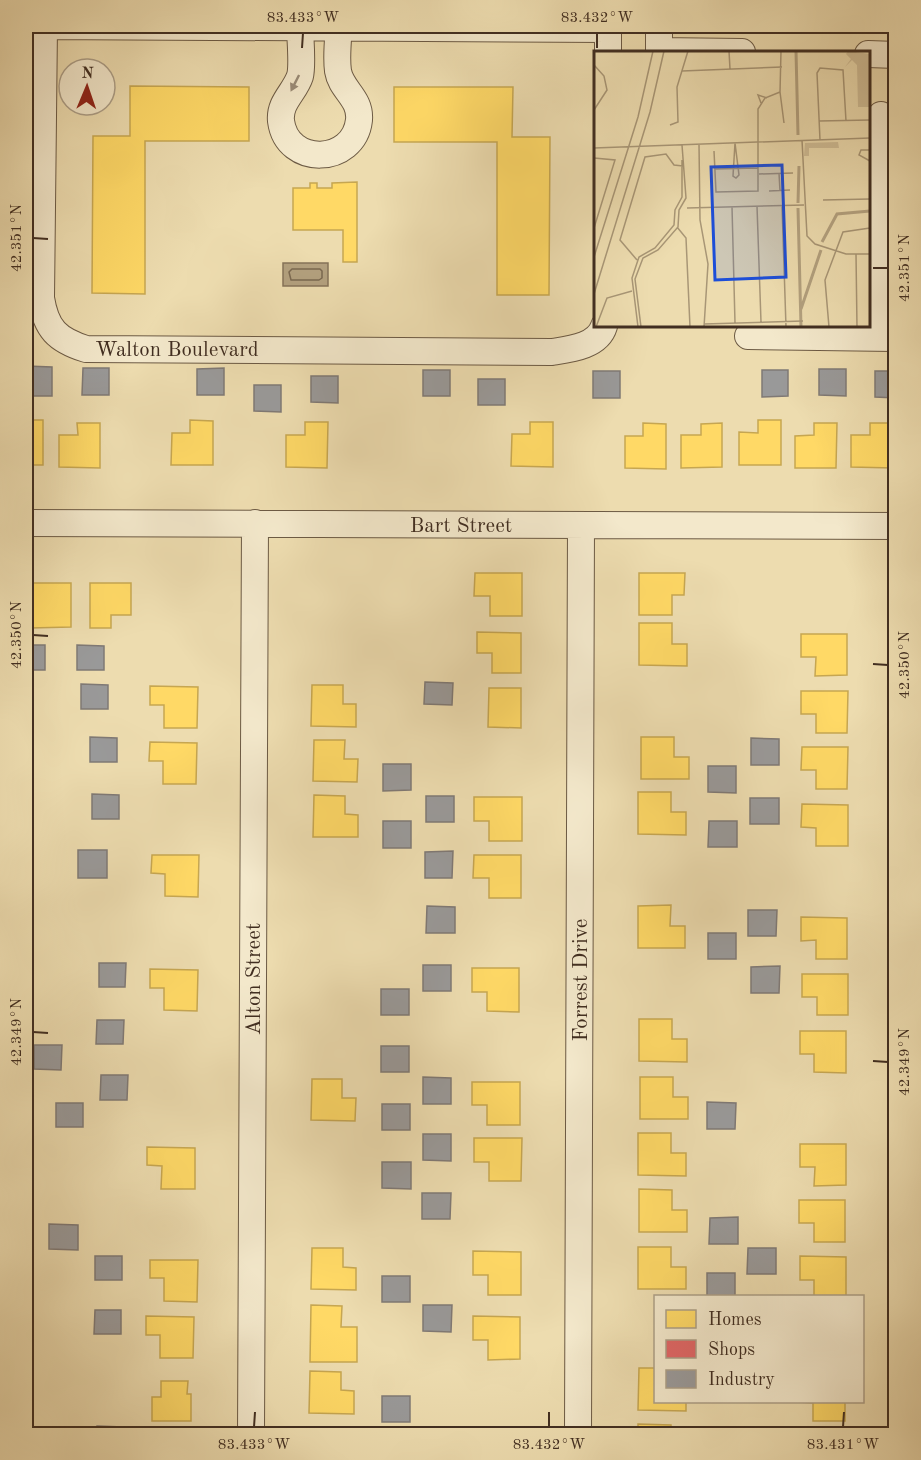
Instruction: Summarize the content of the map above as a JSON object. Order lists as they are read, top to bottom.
{
  "streets": {
    "street": [
      "Walton Boulevard",
      "Bart Street",
      "Alton Street",
      "Forrest Drive"
    ]
  },
  "crossings": [
    ["Bart Street", "Alton Street"],
    ["Bart Street", "Forrest Drive"]
  ],
  "legend": ["Homes", "Shops", "Industry"],
  "north": "top",
  "coordinates": [
    "83.433°W",
    "83.432°W",
    "42.351°N",
    "42.350°N",
    "42.349°N",
    "83.431°W"
  ]
}
